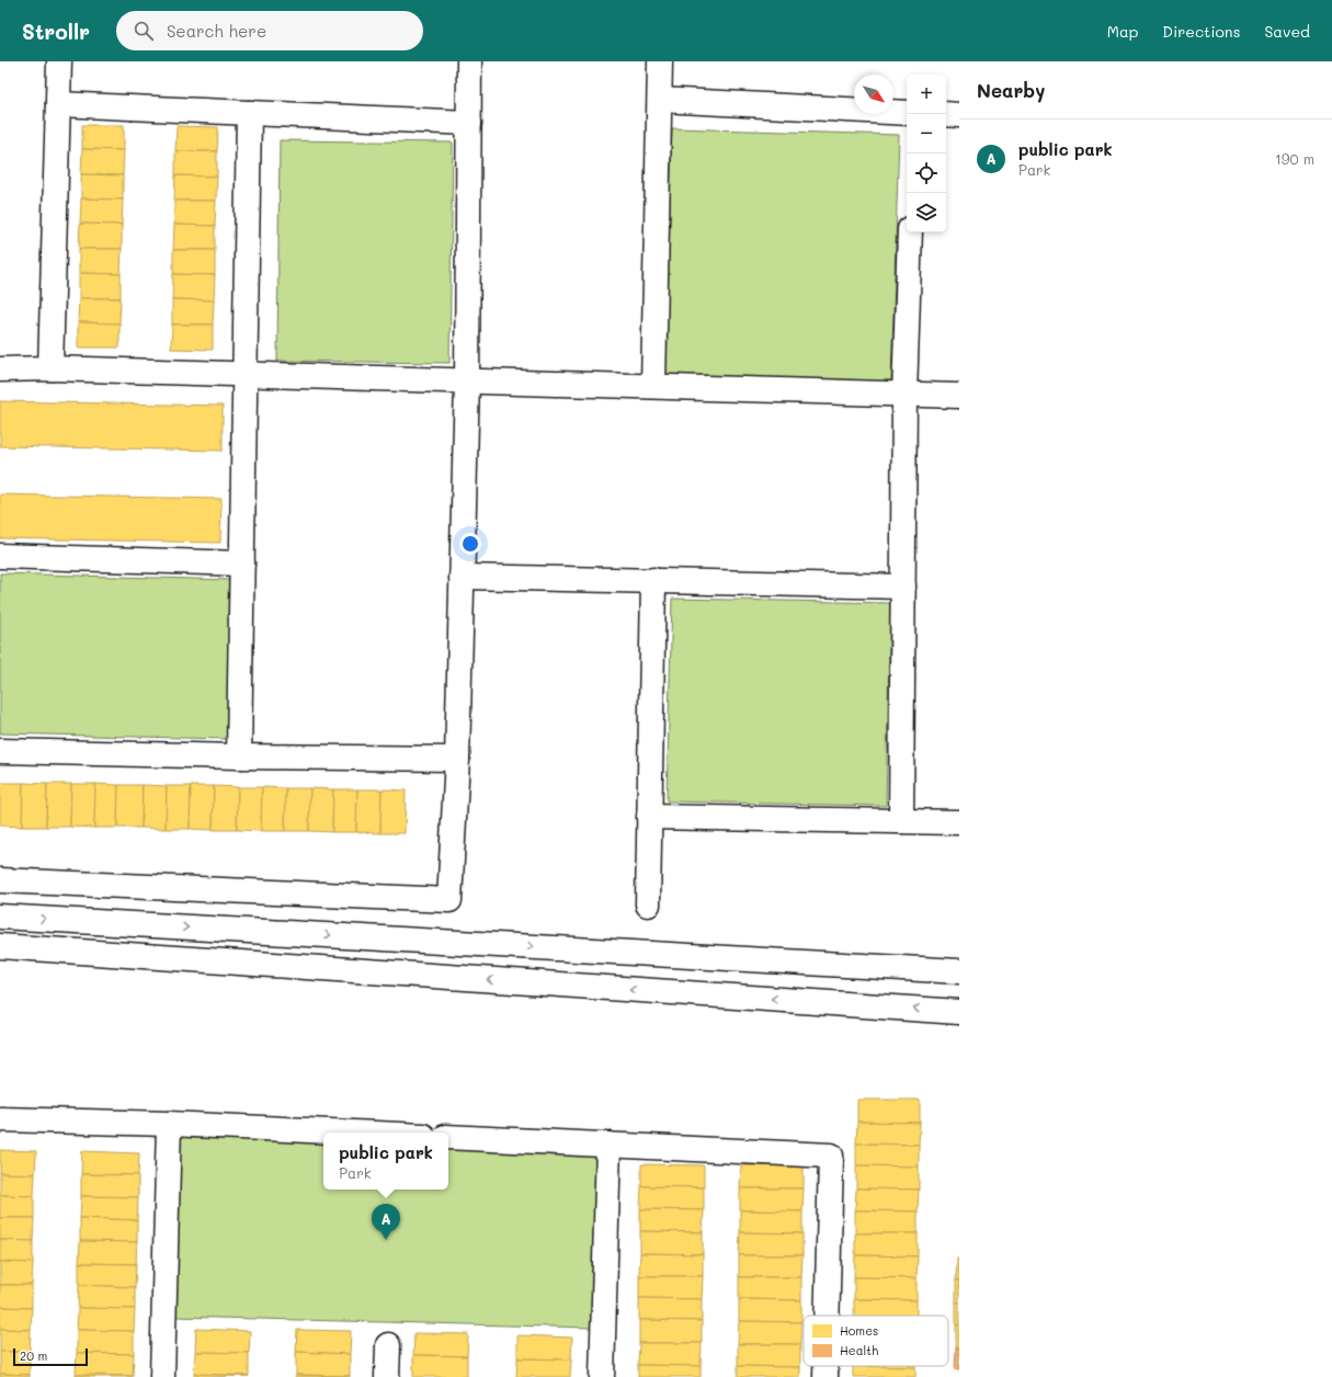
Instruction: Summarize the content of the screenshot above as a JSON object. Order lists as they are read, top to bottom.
{
  "legend": ["Homes", "Health"],
  "scale_bar": "20 m",
  "north": "bottom right",
  "page": {
    "header": "Strollr",
    "search": "Search here",
    "nav": ["Map", "Directions", "Saved"],
    "heading": "Nearby",
    "map_buttons": ["+", "−"],
    "list": [
      {
        "mark": "A",
        "name": "public park",
        "note": "Park",
        "value": "190 m"
      }
    ],
    "popup": ["public park", "Park"],
    "pins": "A",
    "scale": "20 m"
  }
}
